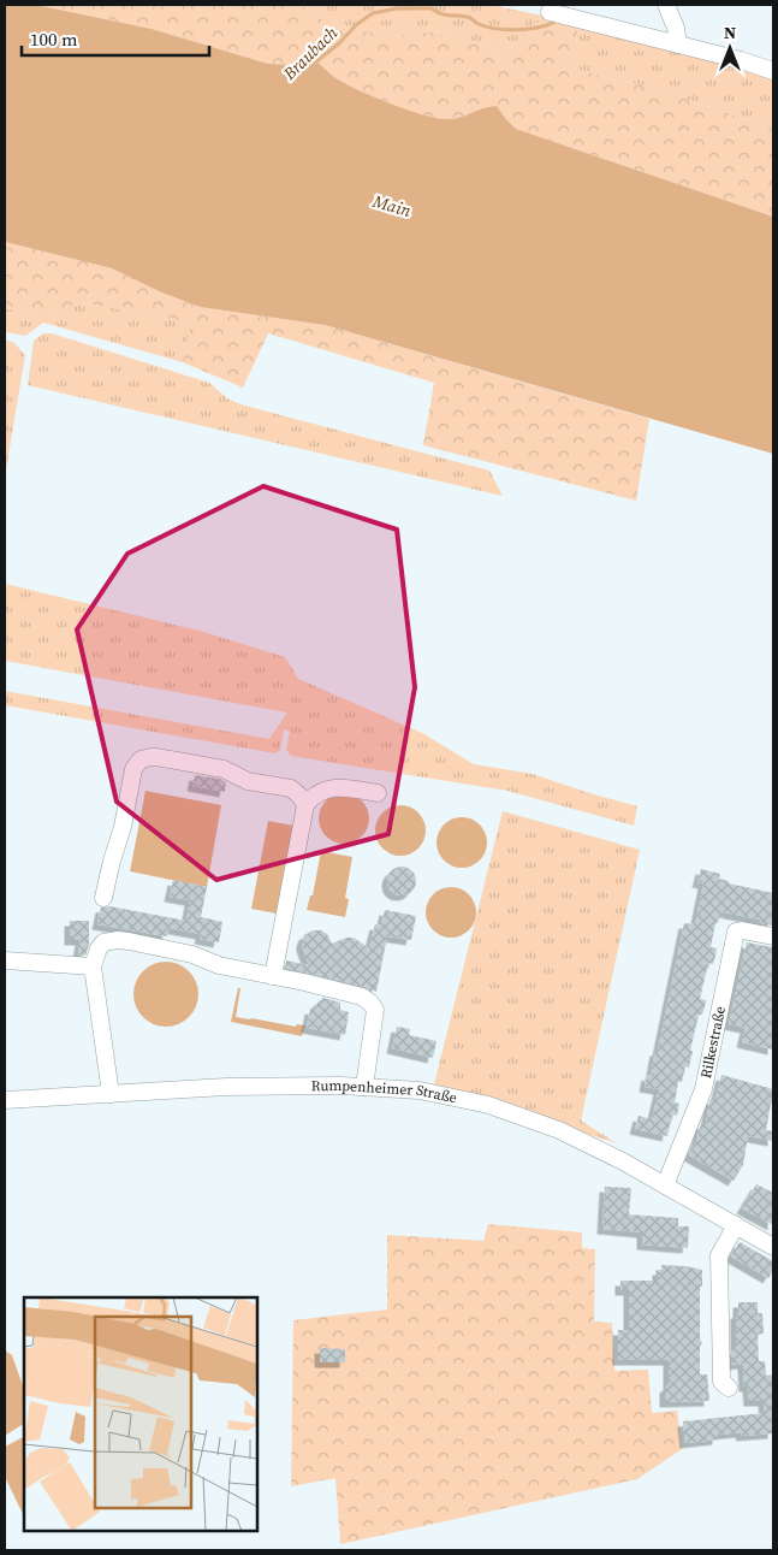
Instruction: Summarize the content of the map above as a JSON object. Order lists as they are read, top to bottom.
{
  "streets": {
    "street": ["Rilkestraße", "Rumpenheimer Straße"]
  },
  "crossings": [
    ["Rilkestraße", "Rumpenheimer Straße"]
  ],
  "water": ["Braubach", "Main"],
  "scale_bar": "100 m",
  "north": "top"
}
